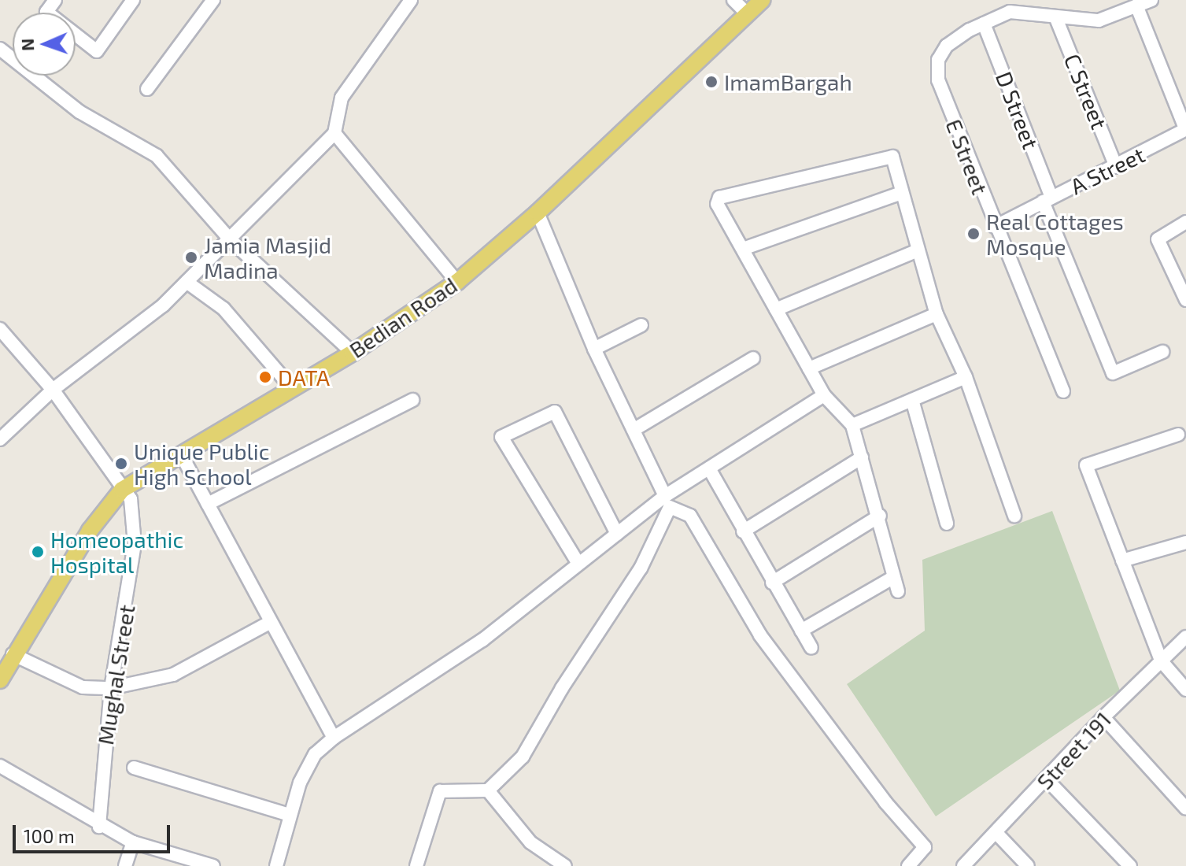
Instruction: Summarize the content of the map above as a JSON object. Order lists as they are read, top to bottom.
{
  "streets": {
    "main road": ["Bedian Road"],
    "street": [
      "C Street",
      "D Street",
      "E Street",
      "A Street",
      "Mughal Street",
      "Street 191"
    ]
  },
  "crossings": [
    ["C Street", "A Street"],
    ["D Street", "E Street"],
    ["D Street", "A Street"],
    ["E Street", "A Street"],
    ["Bedian Road", "Mughal Street"]
  ],
  "places": [
    "ImamBargah",
    "Real Cottages Mosque",
    "Jamia Masjid Madina",
    "DATA",
    "Unique Public High School",
    "Homeopathic Hospital"
  ],
  "scale_bar": "100 m",
  "north": "left"
}
